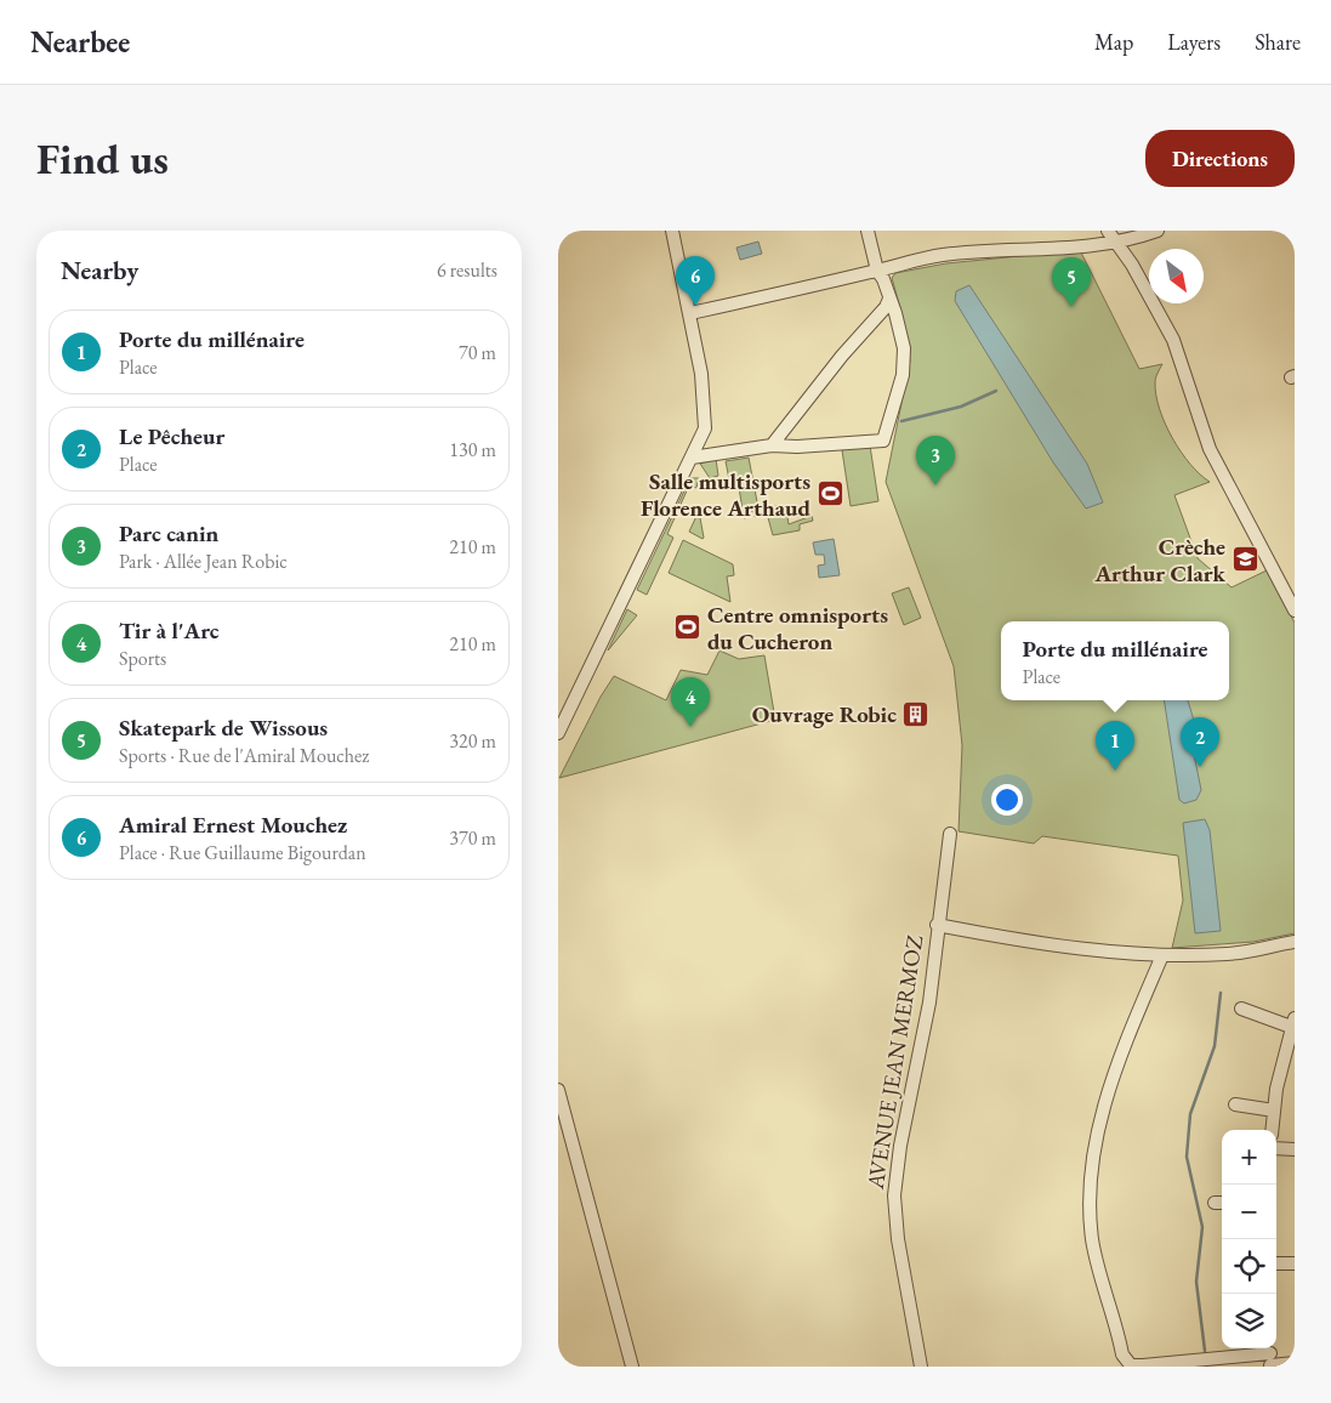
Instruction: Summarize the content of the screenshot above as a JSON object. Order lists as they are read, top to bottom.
{
  "streets": {
    "street": ["AVENUE JEAN MERMOZ"]
  },
  "places": {
    "sports": ["Salle multisports Florence Arthaud", "Centre omnisports du Cucheron"],
    "school or university": ["Crèche Arthur Clark"],
    "building": ["Ouvrage Robic"]
  },
  "north": "bottom right",
  "page": {
    "header": "Nearbee",
    "nav": ["Map", "Layers", "Share"],
    "buttons": "Directions",
    "title": "Find us",
    "heading": ["Nearby", "6 results"],
    "pins": [
      "6",
      "5",
      "3",
      "4",
      "2",
      "1"
    ],
    "list": [
      {
        "mark": "1",
        "name": "Porte du millénaire",
        "note": "Place",
        "value": "70 m"
      },
      {
        "mark": "2",
        "name": "Le Pêcheur",
        "note": "Place",
        "value": "130 m"
      },
      {
        "mark": "3",
        "name": "Parc canin",
        "note": "Park · Allée Jean Robic",
        "value": "210 m"
      },
      {
        "mark": "4",
        "name": "Tir à l'Arc",
        "note": "Sports",
        "value": "210 m"
      },
      {
        "mark": "5",
        "name": "Skatepark de Wissous",
        "note": "Sports · Rue de l'Amiral Mouchez",
        "value": "320 m"
      },
      {
        "mark": "6",
        "name": "Amiral Ernest Mouchez",
        "note": "Place · Rue Guillaume Bigourdan",
        "value": "370 m"
      }
    ],
    "popup": ["Porte du millénaire", "Place"],
    "map_buttons": ["+", "−"]
  }
}
